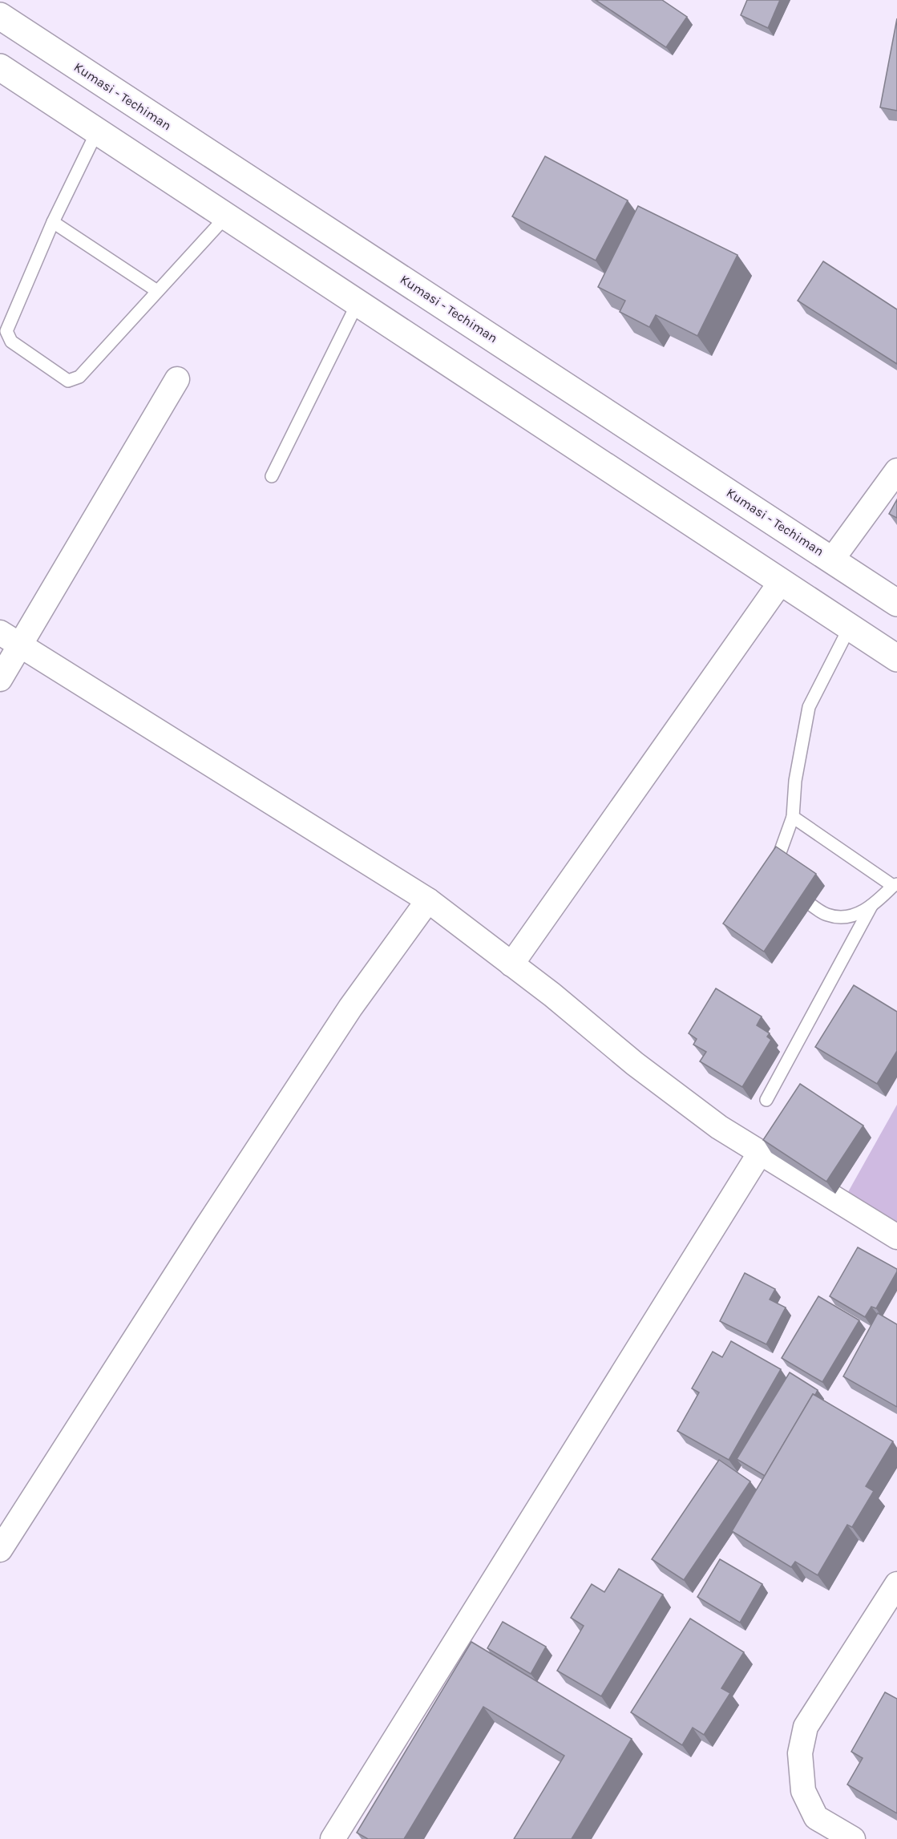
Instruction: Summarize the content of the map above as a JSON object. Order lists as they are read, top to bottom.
{
  "streets": {
    "highway": ["Kumasi - Techiman"]
  }
}
